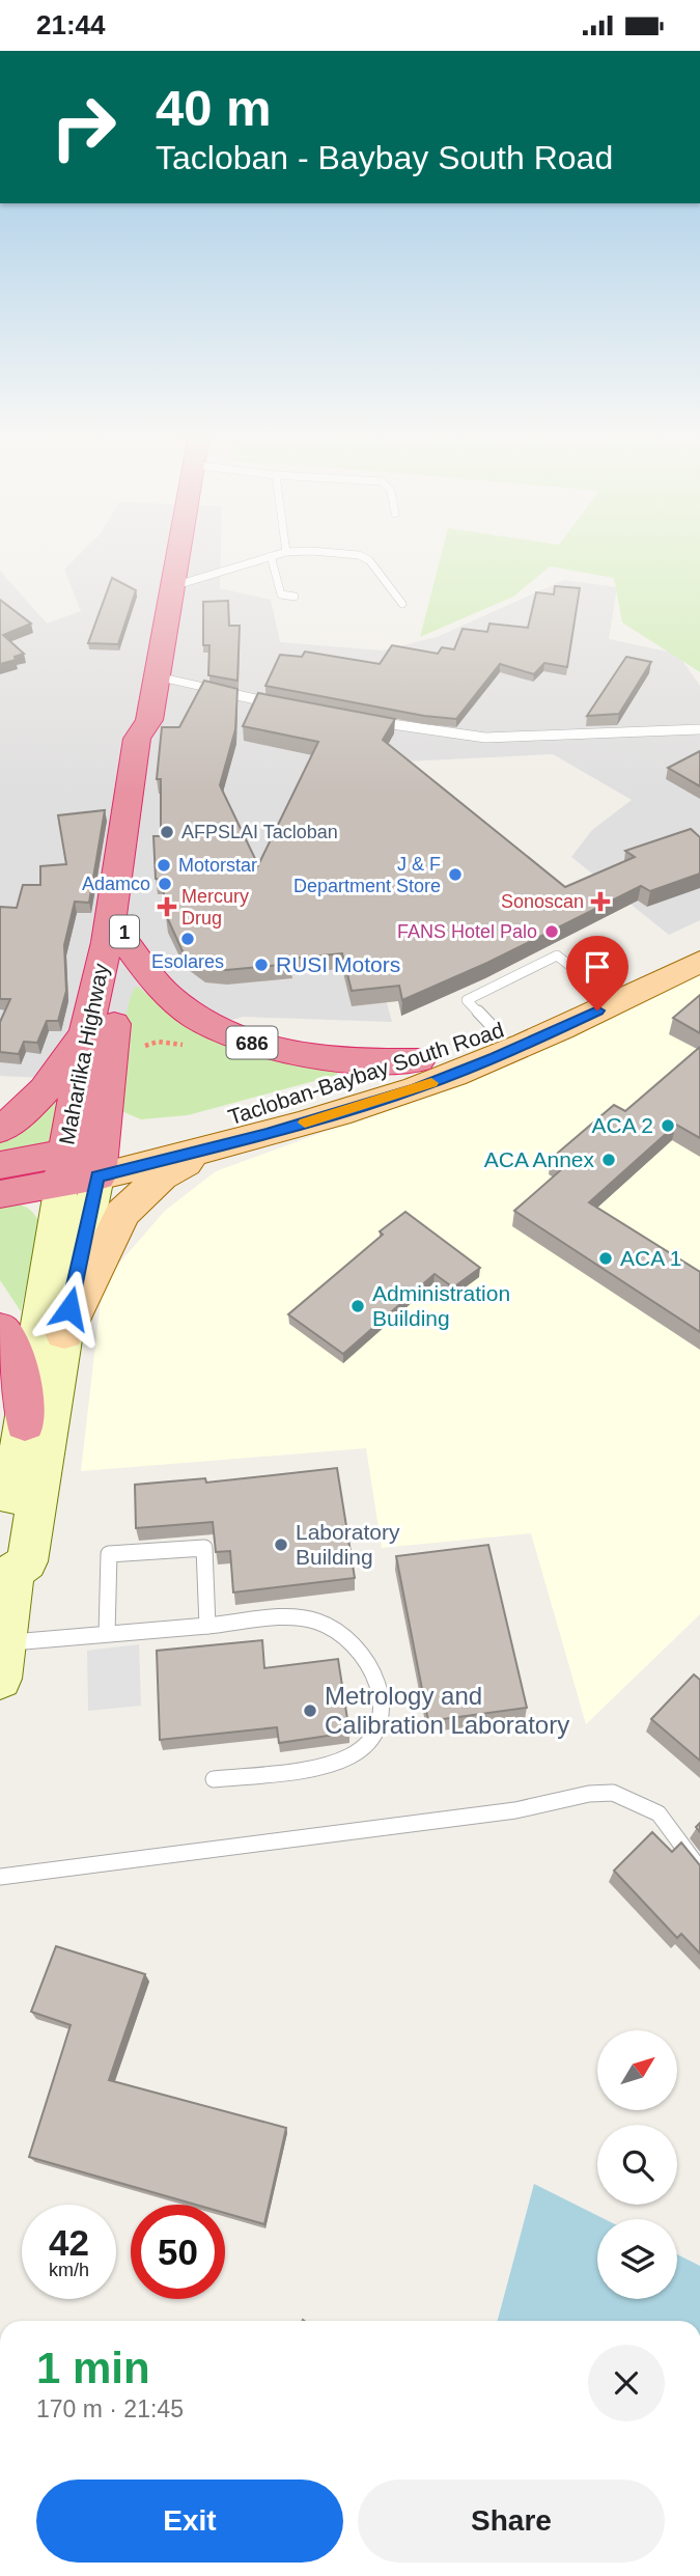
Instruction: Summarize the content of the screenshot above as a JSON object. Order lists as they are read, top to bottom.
{
  "streets": {
    "highway": ["1", "686", "Maharlika Highway"],
    "main road": ["Tacloban-Baybay South Road"]
  },
  "crossings": [
    ["1", "Maharlika Highway"],
    ["686", "Maharlika Highway"],
    ["686", "Tacloban-Baybay South Road"],
    ["Maharlika Highway", "Tacloban-Baybay South Road"]
  ],
  "places": {
    "other": [
      "AFPSLAI Tacloban",
      "Motorstar",
      "J & F Department Store",
      "Adamco",
      "FANS Hotel Palo",
      "Esolares",
      "RUSI Motors",
      "ACA 2",
      "ACA Annex",
      "ACA 1",
      "Administration Building",
      "Laboratory Building",
      "Metrology and Calibration Laboratory"
    ],
    "health": ["Sonoscan", "Mercury Drug"]
  },
  "north": "top right",
  "page": {
    "status": "21:44",
    "turn": ["40 m", "Tacloban - Baybay South Road"],
    "speed": "42 km/h",
    "limit": "50",
    "heading": ["1 min", "170 m · 21:45"],
    "buttons": ["Exit", "Share"]
  }
}
